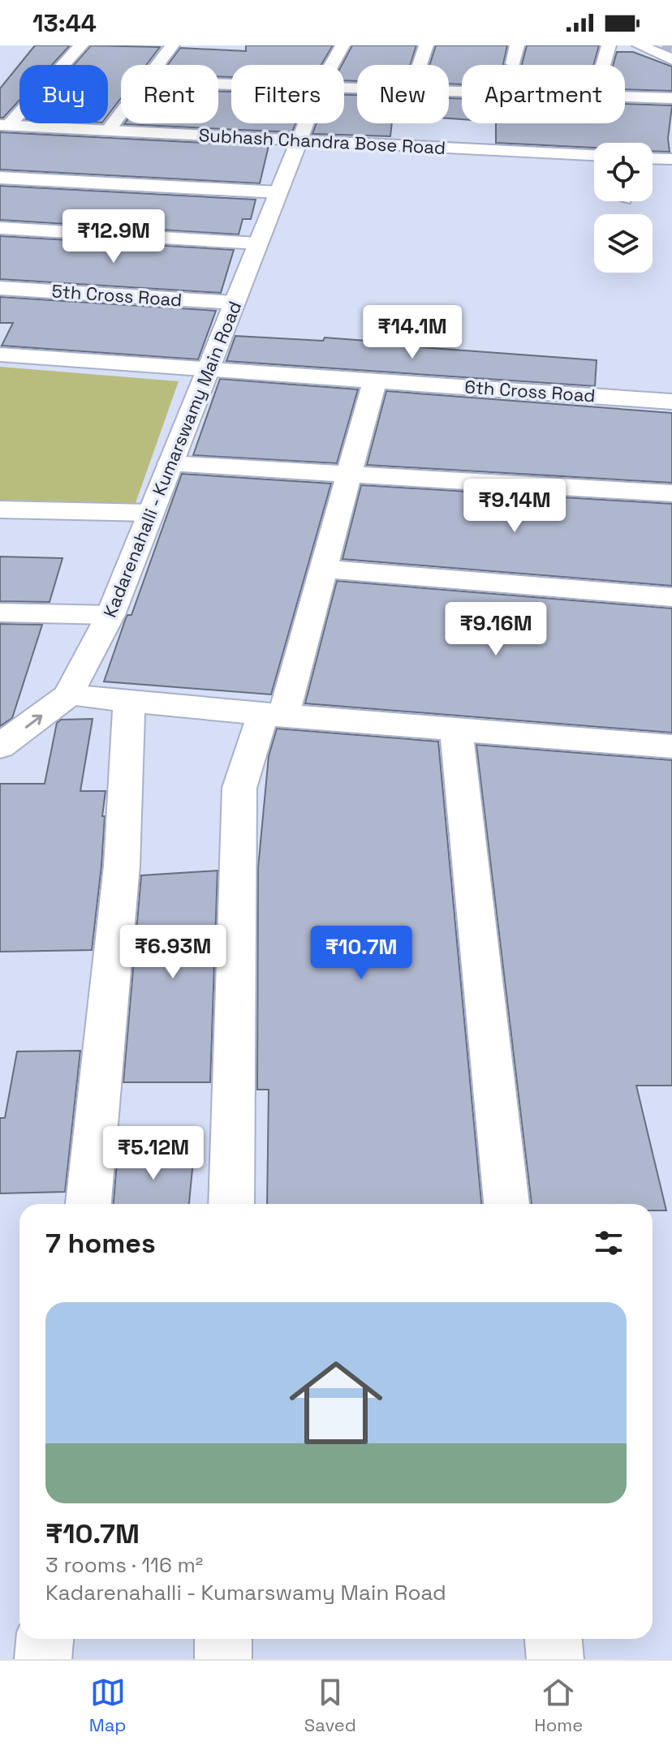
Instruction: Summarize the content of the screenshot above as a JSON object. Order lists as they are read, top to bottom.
{
  "streets": {
    "street": [
      "Subhash Chandra Bose Road",
      "5th Cross Road",
      "6th Cross Road",
      "Kadarenahalli - Kumarswamy Main Road"
    ]
  },
  "crossings": [
    ["Subhash Chandra Bose Road", "Kadarenahalli - Kumarswamy Main Road"],
    ["5th Cross Road", "Kadarenahalli - Kumarswamy Main Road"],
    ["6th Cross Road", "Kadarenahalli - Kumarswamy Main Road"]
  ],
  "page": {
    "status": "13:44",
    "chip": [
      "Buy",
      "Rent",
      "Filters",
      "New",
      "Apartment"
    ],
    "price": [
      "₹12.9M",
      "₹14.1M",
      "₹9.14M",
      "₹9.16M",
      "₹6.93M",
      "₹10.7M",
      "₹5.12M"
    ],
    "heading": "7 homes",
    "list": [
      {
        "name": "₹10.7M",
        "note": "3 rooms · 116 m² · Kadarenahalli - Kumarswamy Main Road"
      }
    ],
    "tabs": ["Map", "Saved", "Home"]
  }
}
